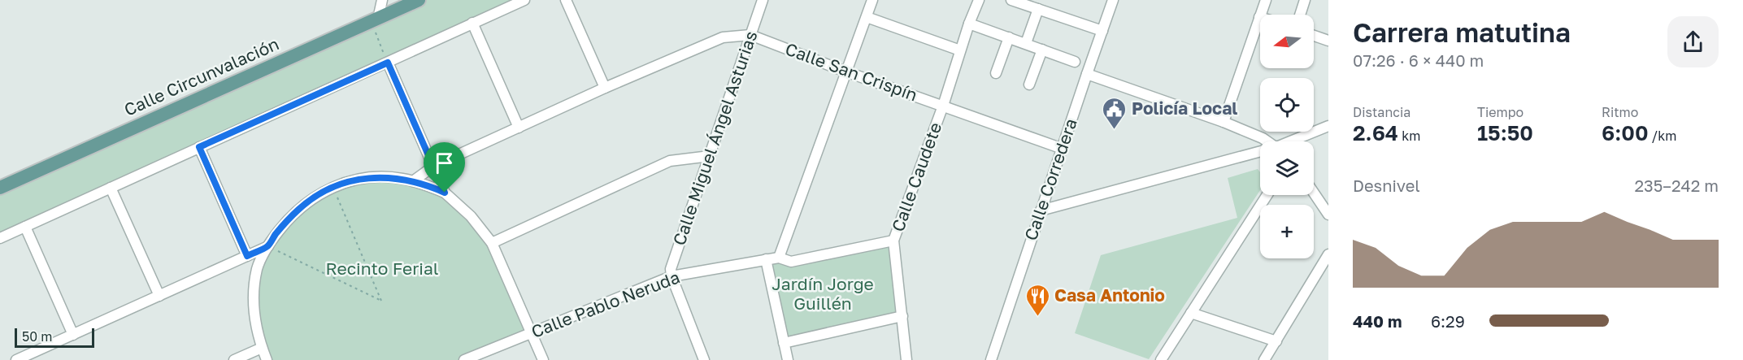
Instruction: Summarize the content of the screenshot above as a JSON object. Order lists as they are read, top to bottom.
{
  "streets": {
    "main road": ["Calle Circunvalación"],
    "street": [
      "Calle San Crispín",
      "Calle Miguel Ángel Asturias",
      "Calle Caudete",
      "Calle Corredera",
      "Calle Pablo Neruda"
    ]
  },
  "crossings": [
    ["Calle San Crispín", "Calle Miguel Ángel Asturias"],
    ["Calle San Crispín", "Calle Caudete"],
    ["Calle San Crispín", "Calle Corredera"],
    ["Calle Miguel Ángel Asturias", "Calle Pablo Neruda"],
    ["Calle Caudete", "Calle Pablo Neruda"]
  ],
  "parks": ["Recinto Ferial", "Jardín Jorge Guillén"],
  "places": {
    "public building": ["Policía Local"],
    "restaurant": ["Casa Antonio"]
  },
  "scale_bar": "50 m",
  "north": "left",
  "page": {
    "heading": ["Carrera matutina", "07:26 · 6 × 440 m"],
    "map_buttons": "+",
    "stats": [
      ["Distancia", "2.64 km"],
      ["Tiempo", "15:50"],
      ["Ritmo", "6:00 /km"]
    ],
    "chart": ["Desnivel", "235–242 m"],
    "list": [
      {
        "name": "440 m",
        "note": "6:29"
      }
    ],
    "scale": "50 m"
  }
}
